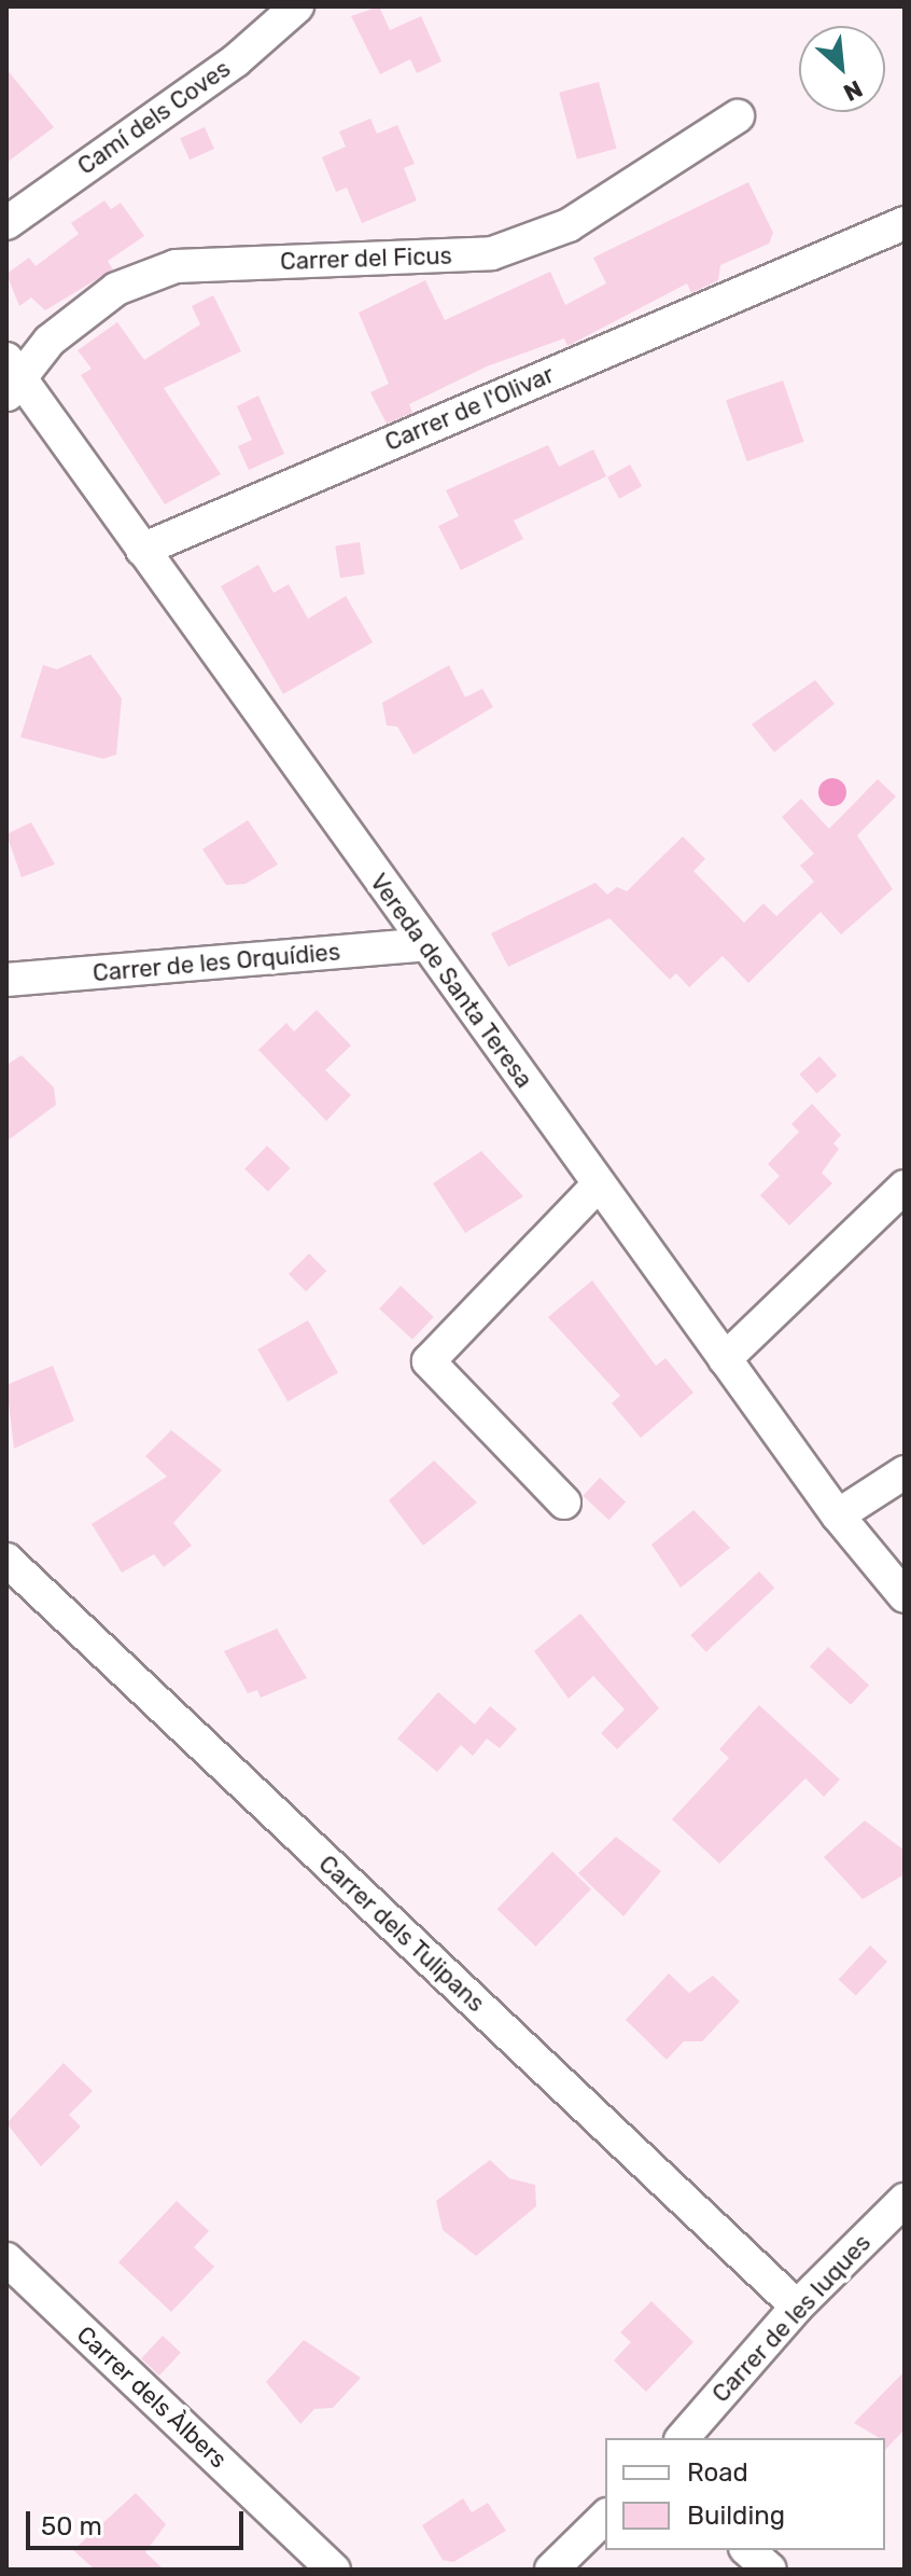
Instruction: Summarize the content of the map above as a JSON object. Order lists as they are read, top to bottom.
{
  "streets": {
    "street": [
      "Camí dels Coves",
      "Carrer del Ficus",
      "Carrer de l'Olivar",
      "Carrer de les Orquídies",
      "Vereda de Santa Teresa",
      "Carrer dels Tulipans",
      "Carrer de les Iuques",
      "Carrer dels Àlbers"
    ]
  },
  "crossings": [
    ["Carrer del Ficus", "Vereda de Santa Teresa"],
    ["Carrer de l'Olivar", "Vereda de Santa Teresa"],
    ["Carrer de les Orquídies", "Vereda de Santa Teresa"],
    ["Carrer dels Tulipans", "Carrer de les Iuques"]
  ],
  "legend": ["Road", "Building"],
  "scale_bar": "50 m",
  "north": "bottom right"
}
